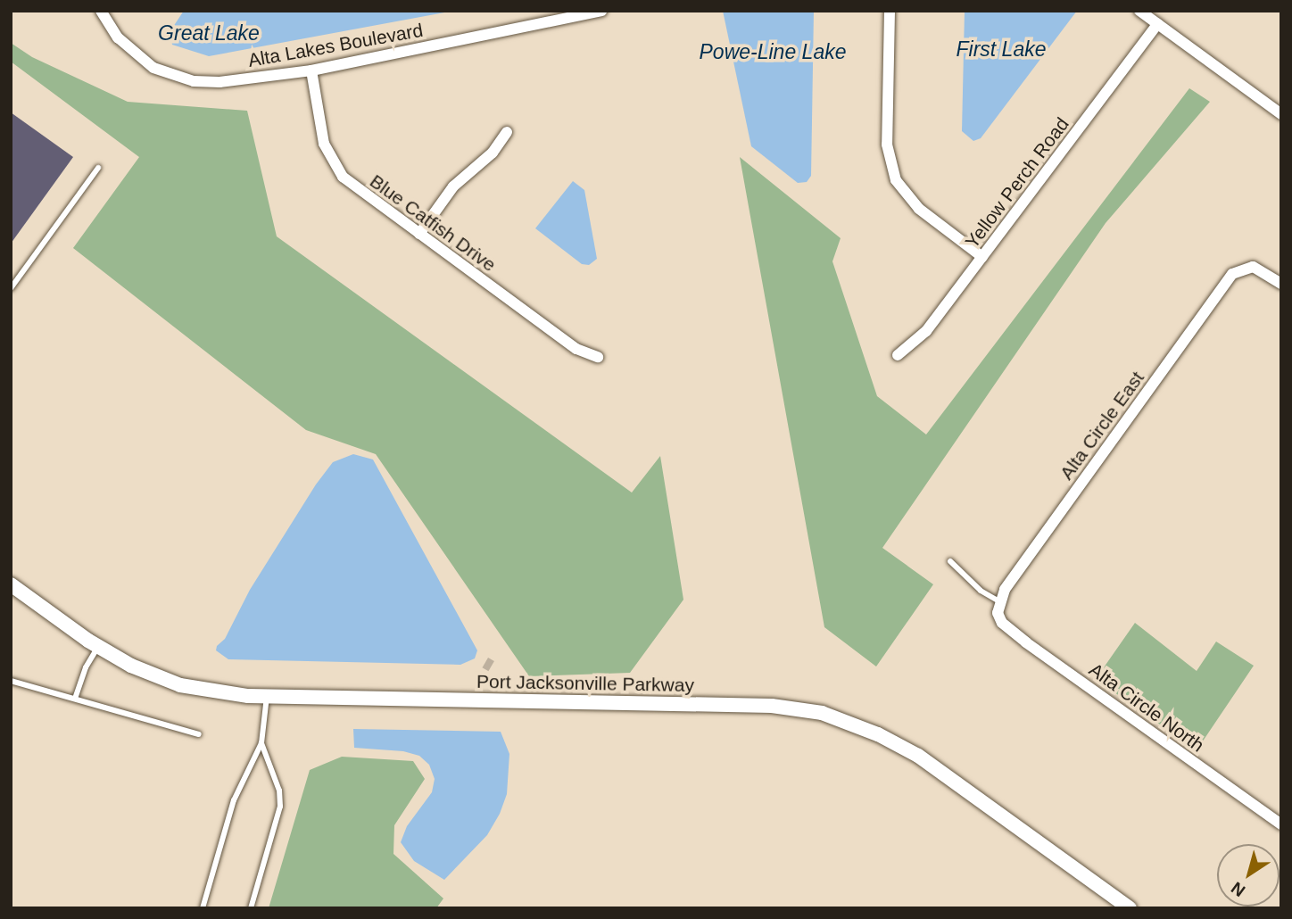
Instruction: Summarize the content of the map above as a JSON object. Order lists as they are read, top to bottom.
{
  "streets": {
    "street": [
      "Alta Lakes Boulevard",
      "Yellow Perch Road",
      "Blue Catfish Drive",
      "Alta Circle East",
      "Port Jacksonville Parkway",
      "Alta Circle North"
    ]
  },
  "crossings": [
    ["Alta Lakes Boulevard", "Blue Catfish Drive"],
    ["Alta Circle East", "Alta Circle North"]
  ],
  "water": ["Great Lake", "First Lake", "Powe-Line Lake"],
  "north": "bottom left"
}
